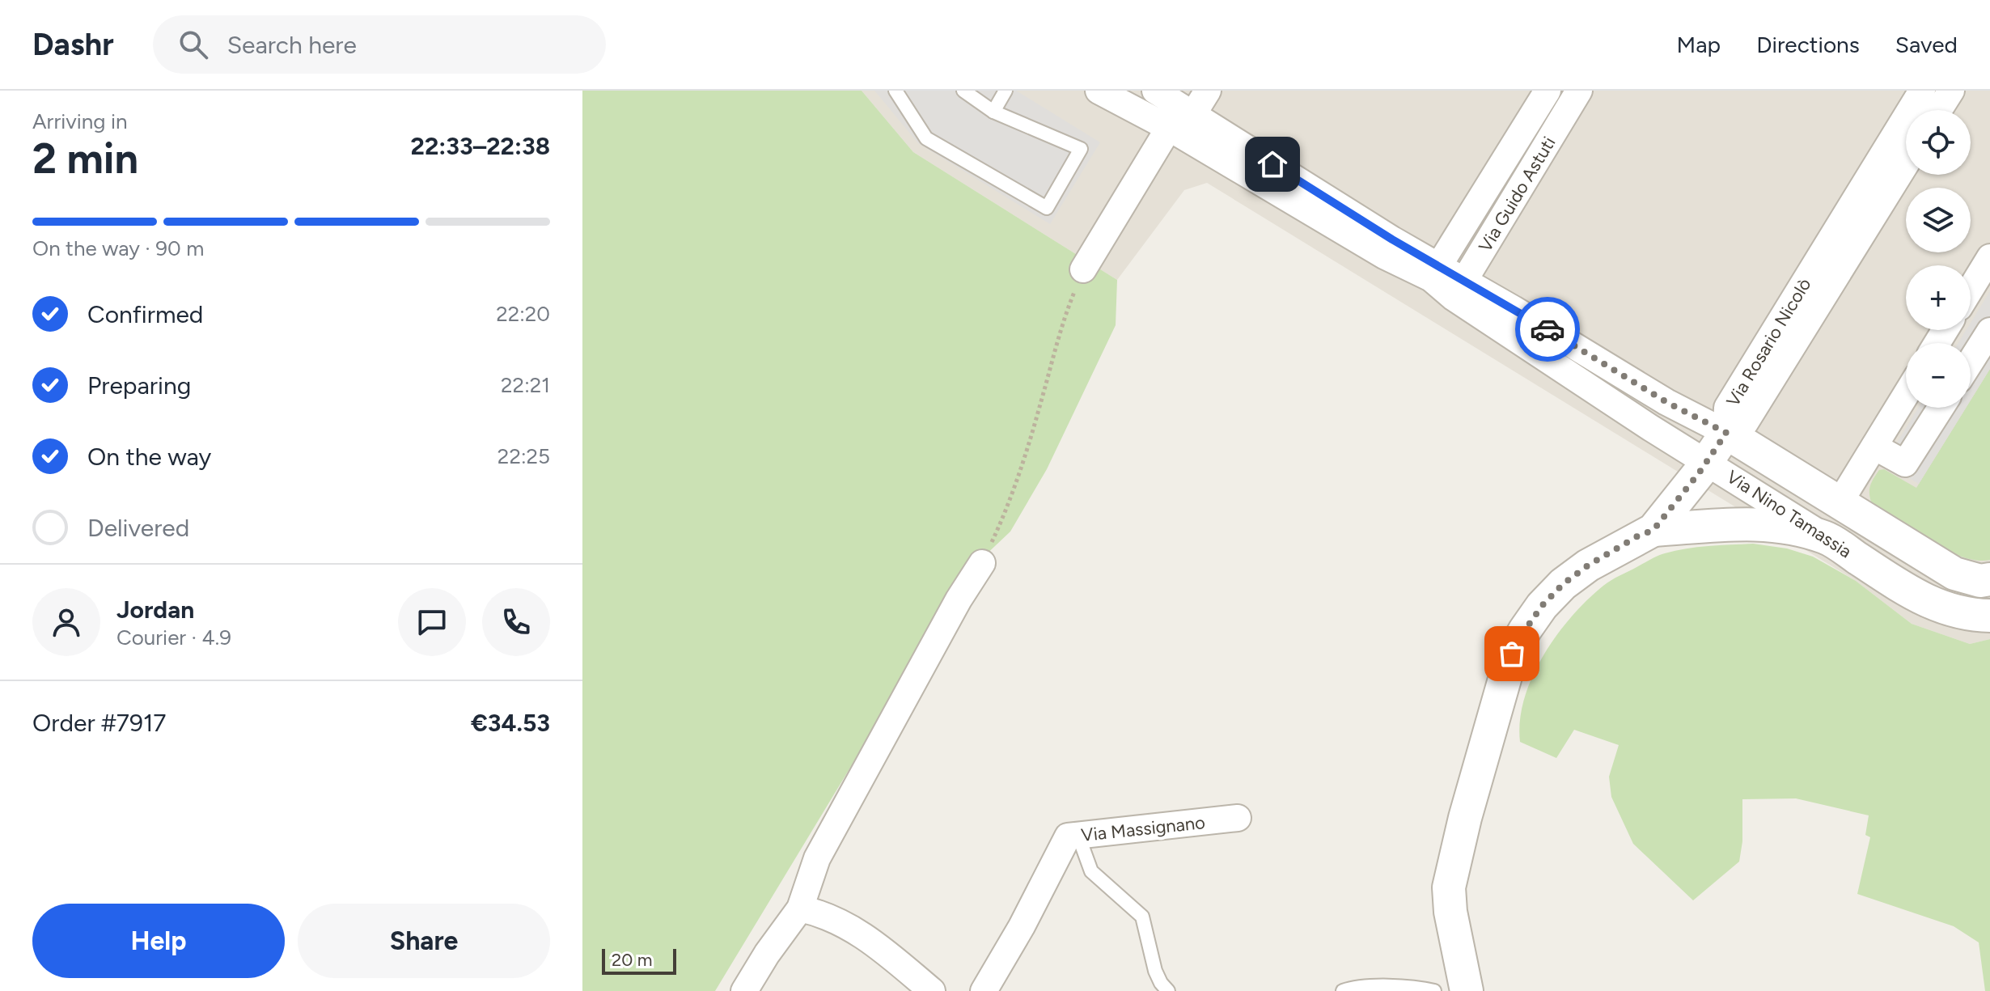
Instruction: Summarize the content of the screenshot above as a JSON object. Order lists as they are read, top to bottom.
{
  "streets": {
    "street": [
      "Via Guido Astuti",
      "Via Rosario Nicolò",
      "Via Nino Tamassia",
      "Via Massignano"
    ]
  },
  "crossings": [
    ["Via Guido Astuti", "Via Nino Tamassia"],
    ["Via Rosario Nicolò", "Via Nino Tamassia"]
  ],
  "scale_bar": "20 m",
  "page": {
    "header": "Dashr",
    "search": "Search here",
    "nav": ["Map", "Directions", "Saved"],
    "heading": ["2 min", "Arriving in", "22:33–22:38"],
    "panel": [
      "Jordan",
      "Courier · 4.9",
      "Order #7917",
      "€34.53"
    ],
    "map_buttons": ["+", "−"],
    "bar": "On the way · 90 m",
    "list": [
      ["Confirmed", "22:20"],
      ["Preparing", "22:21"],
      ["On the way", "22:25"],
      "Delivered"
    ],
    "buttons": ["Help", "Share"],
    "scale": "20 m"
  }
}
